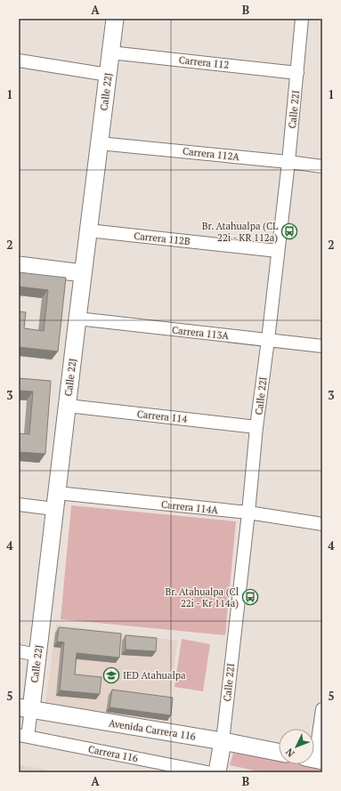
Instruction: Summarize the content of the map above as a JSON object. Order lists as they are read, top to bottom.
{
  "streets": {
    "street": [
      "Carrera 112",
      "Calle 22J",
      "Calle 22I",
      "Carrera 112A",
      "Carrera 112B",
      "Carrera 113A",
      "Carrera 114",
      "Carrera 114A",
      "Avenida Carrera 116",
      "Carrera 116"
    ]
  },
  "crossings": [
    ["Carrera 112", "Calle 22J"],
    ["Carrera 112", "Calle 22I"],
    ["Calle 22J", "Carrera 112A"],
    ["Calle 22J", "Carrera 112B"],
    ["Calle 22J", "Carrera 113A"],
    ["Calle 22J", "Carrera 114"],
    ["Calle 22J", "Carrera 114A"],
    ["Calle 22J", "Avenida Carrera 116"],
    ["Calle 22J", "Carrera 116"],
    ["Calle 22I", "Carrera 112A"],
    ["Calle 22I", "Carrera 112B"],
    ["Calle 22I", "Carrera 113A"],
    ["Calle 22I", "Carrera 114"],
    ["Calle 22I", "Carrera 114A"],
    ["Calle 22I", "Avenida Carrera 116"]
  ],
  "places": {
    "bus stop": ["Br. Atahualpa (CL 22i - KR 112a)", "Br. Atahualpa (Cl 22i - Kr 114a)"],
    "school or university": ["IED Atahualpa"]
  },
  "north": "bottom left",
  "grid": {
    "columns": ["A", "B"],
    "rows": [
      "1",
      "2",
      "3",
      "4",
      "5"
    ]
  }
}
